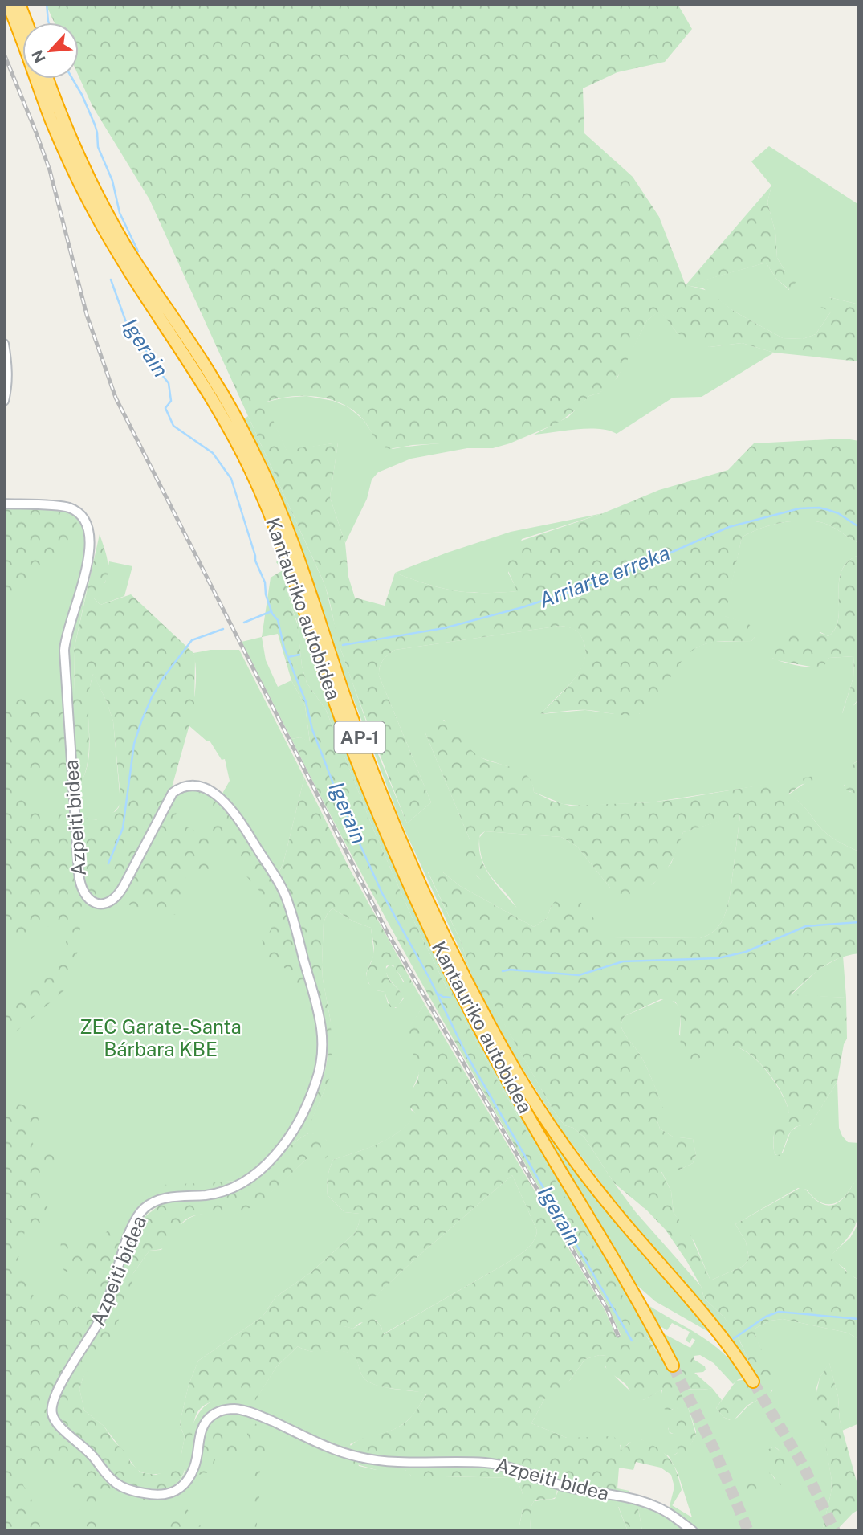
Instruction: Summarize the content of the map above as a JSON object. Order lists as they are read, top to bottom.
{
  "streets": {
    "highway": ["Kantauriko autobidea", "AP-1"],
    "main road": ["Azpeiti bidea"]
  },
  "water": ["Igerain", "Arriarte erreka"],
  "parks": ["ZEC Garate-Santa Bárbara KBE"],
  "north": "bottom left"
}
